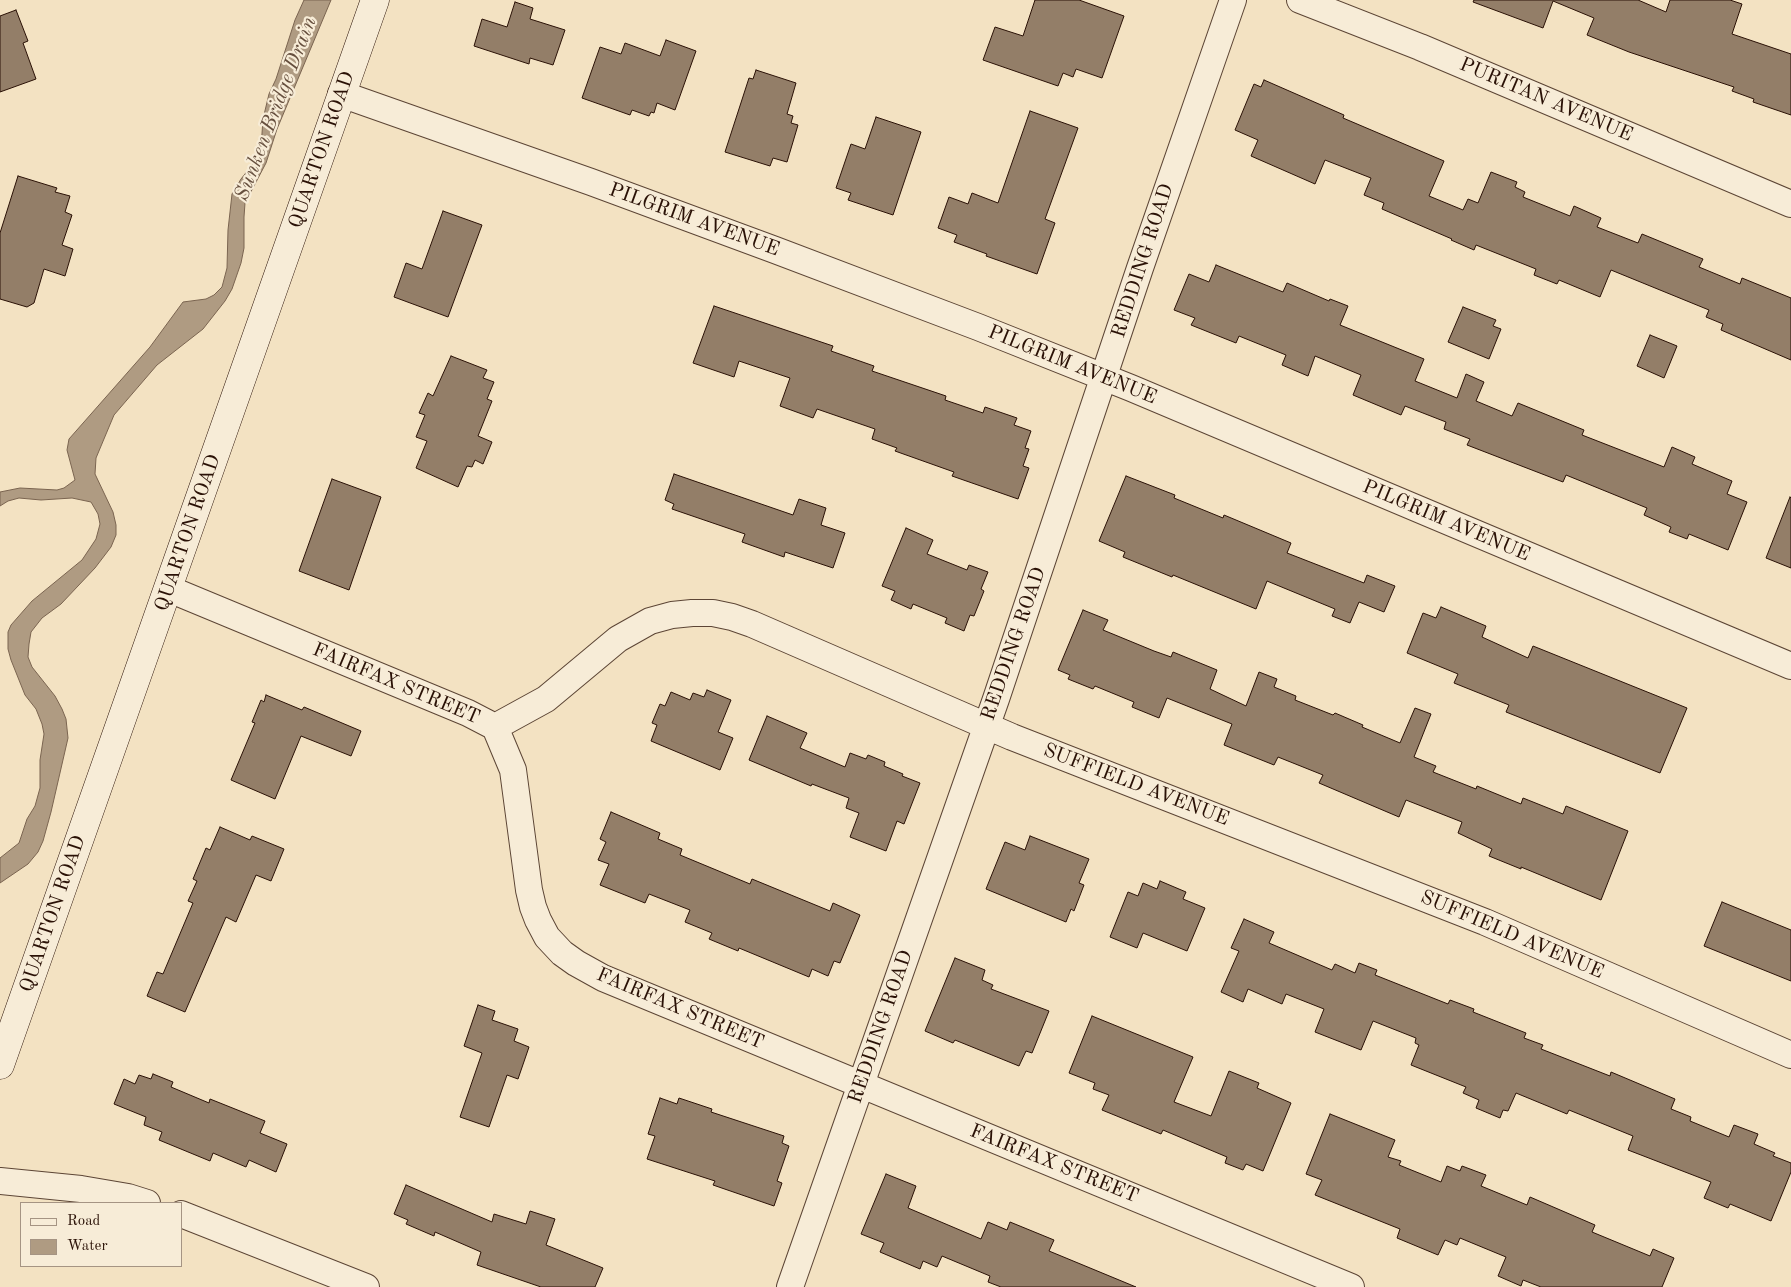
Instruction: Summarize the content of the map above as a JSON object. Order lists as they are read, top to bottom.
{
  "streets": {
    "street": [
      "PURITAN AVENUE",
      "QUARTON ROAD",
      "PILGRIM AVENUE",
      "REDDING ROAD",
      "FAIRFAX STREET",
      "SUFFIELD AVENUE"
    ]
  },
  "crossings": [
    ["QUARTON ROAD", "PILGRIM AVENUE"],
    ["QUARTON ROAD", "FAIRFAX STREET"],
    ["PILGRIM AVENUE", "REDDING ROAD"],
    ["REDDING ROAD", "FAIRFAX STREET"],
    ["REDDING ROAD", "SUFFIELD AVENUE"],
    ["FAIRFAX STREET", "SUFFIELD AVENUE"]
  ],
  "water": ["Sunken Bridge Drain"],
  "legend": ["Road", "Water"]
}
